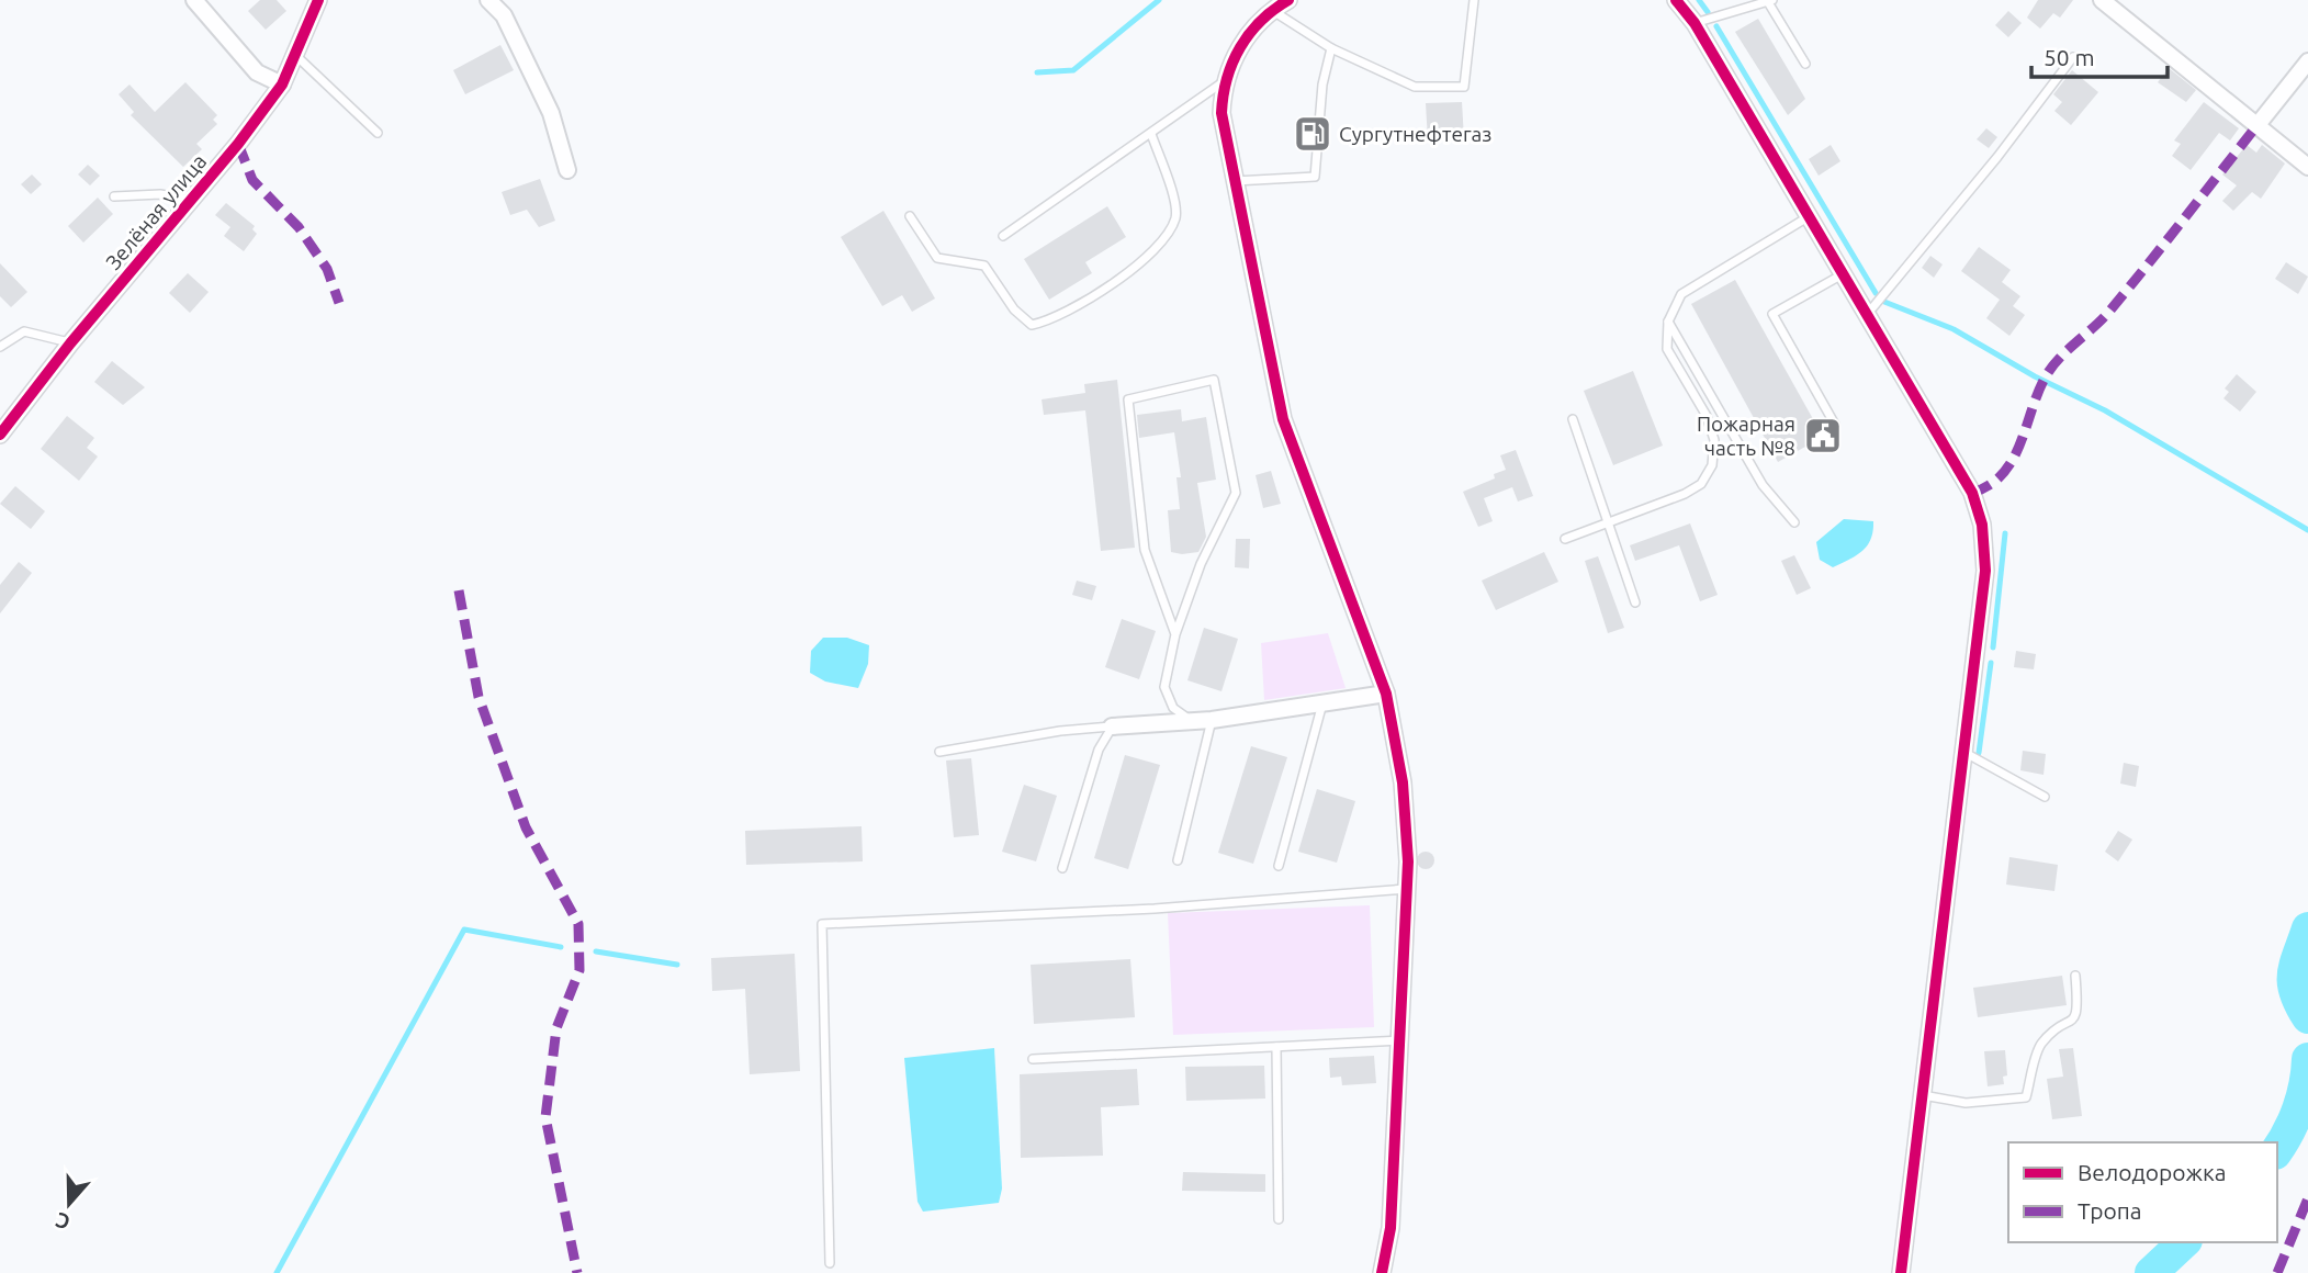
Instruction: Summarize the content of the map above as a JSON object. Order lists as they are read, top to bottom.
{
  "streets": {
    "street": ["Зелёная улица"]
  },
  "places": {
    "fuel station": ["Сургутнефтегаз"],
    "public building": ["Пожарная часть №8"]
  },
  "legend": ["Велодорожка", "Тропа"],
  "scale_bar": "50 m",
  "north": "bottom"
}
